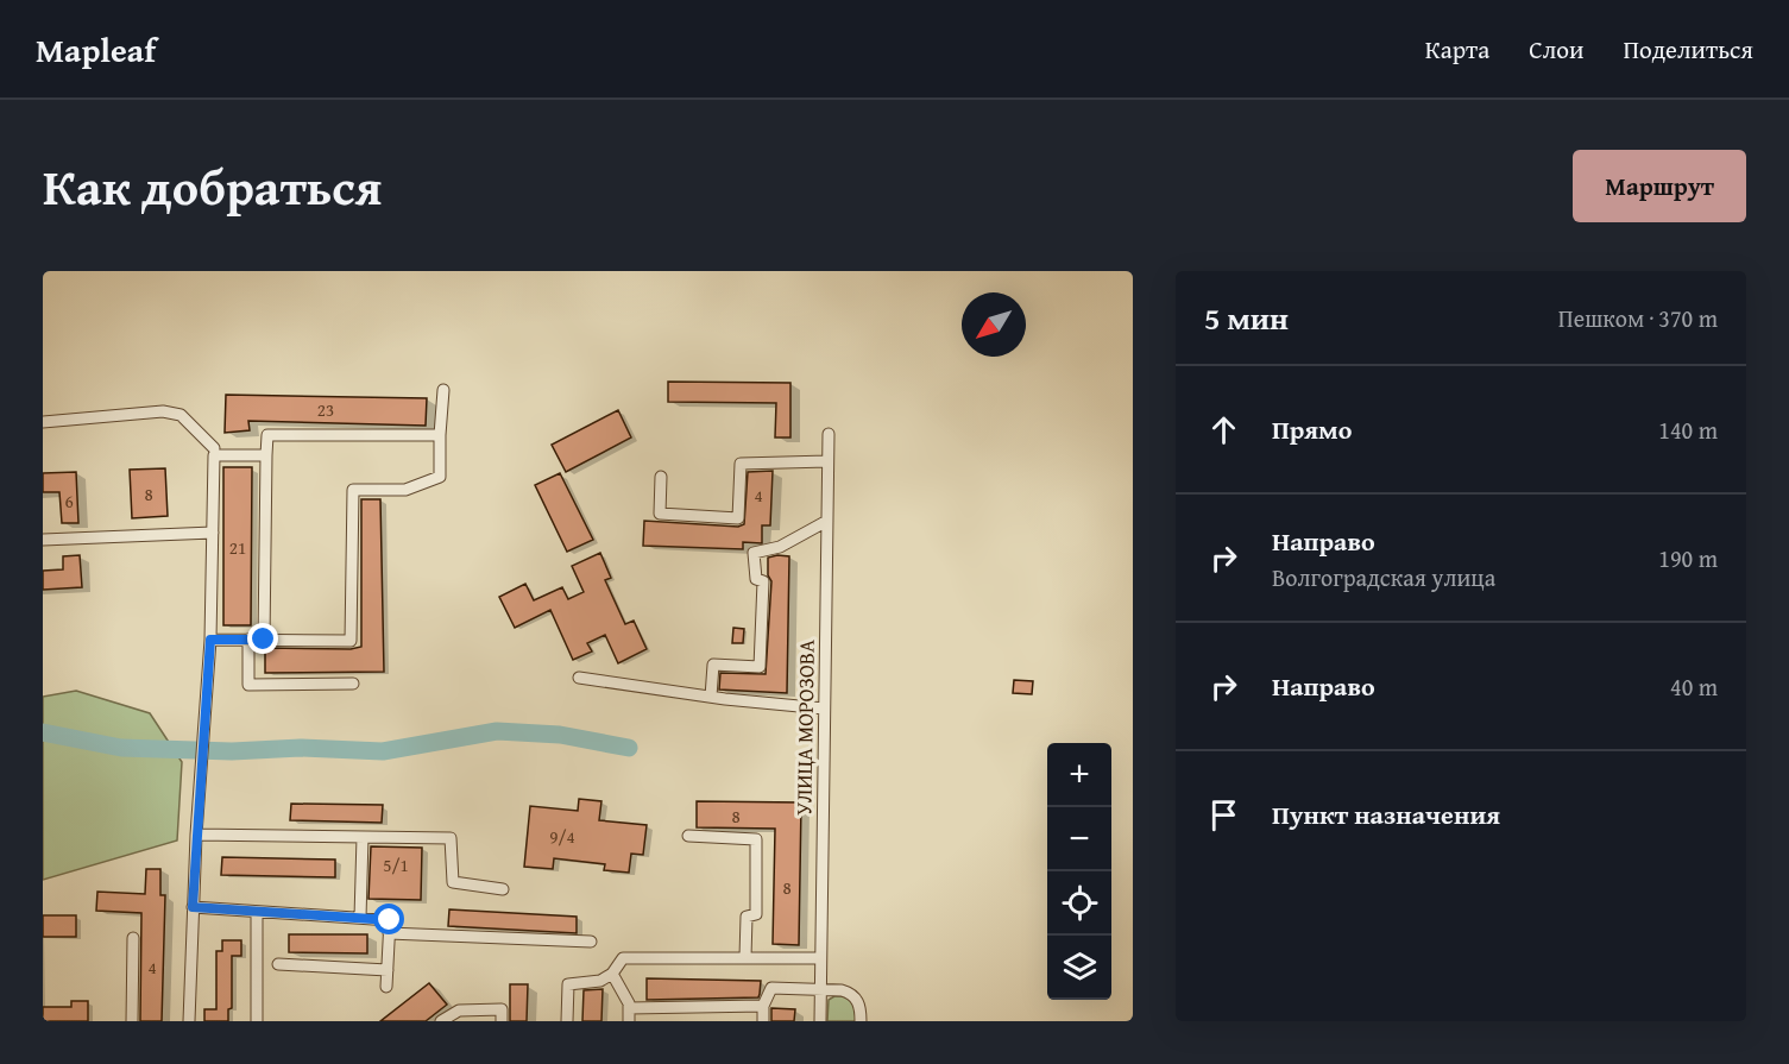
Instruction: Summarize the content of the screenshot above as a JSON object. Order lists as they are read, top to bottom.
{
  "streets": {
    "street": ["УЛИЦА МОРОЗОВА"]
  },
  "house_numbers": [
    "23",
    "8",
    "4",
    "6",
    "21",
    "8",
    "9/4",
    "5/1",
    "8",
    "4"
  ],
  "north": "bottom left",
  "page": {
    "header": "Mapleaf",
    "nav": ["Карта", "Слои", "Поделиться"],
    "title": "Как добраться",
    "buttons": "Маршрут",
    "heading": ["5 мин", "Пешком · 370 m"],
    "list": [
      ["Прямо", "140 m"],
      ["Направо", "Волгоградская улица", "190 m"],
      ["Направо", "40 m"],
      "Пункт назначения"
    ],
    "map_buttons": ["+", "−"]
  }
}
